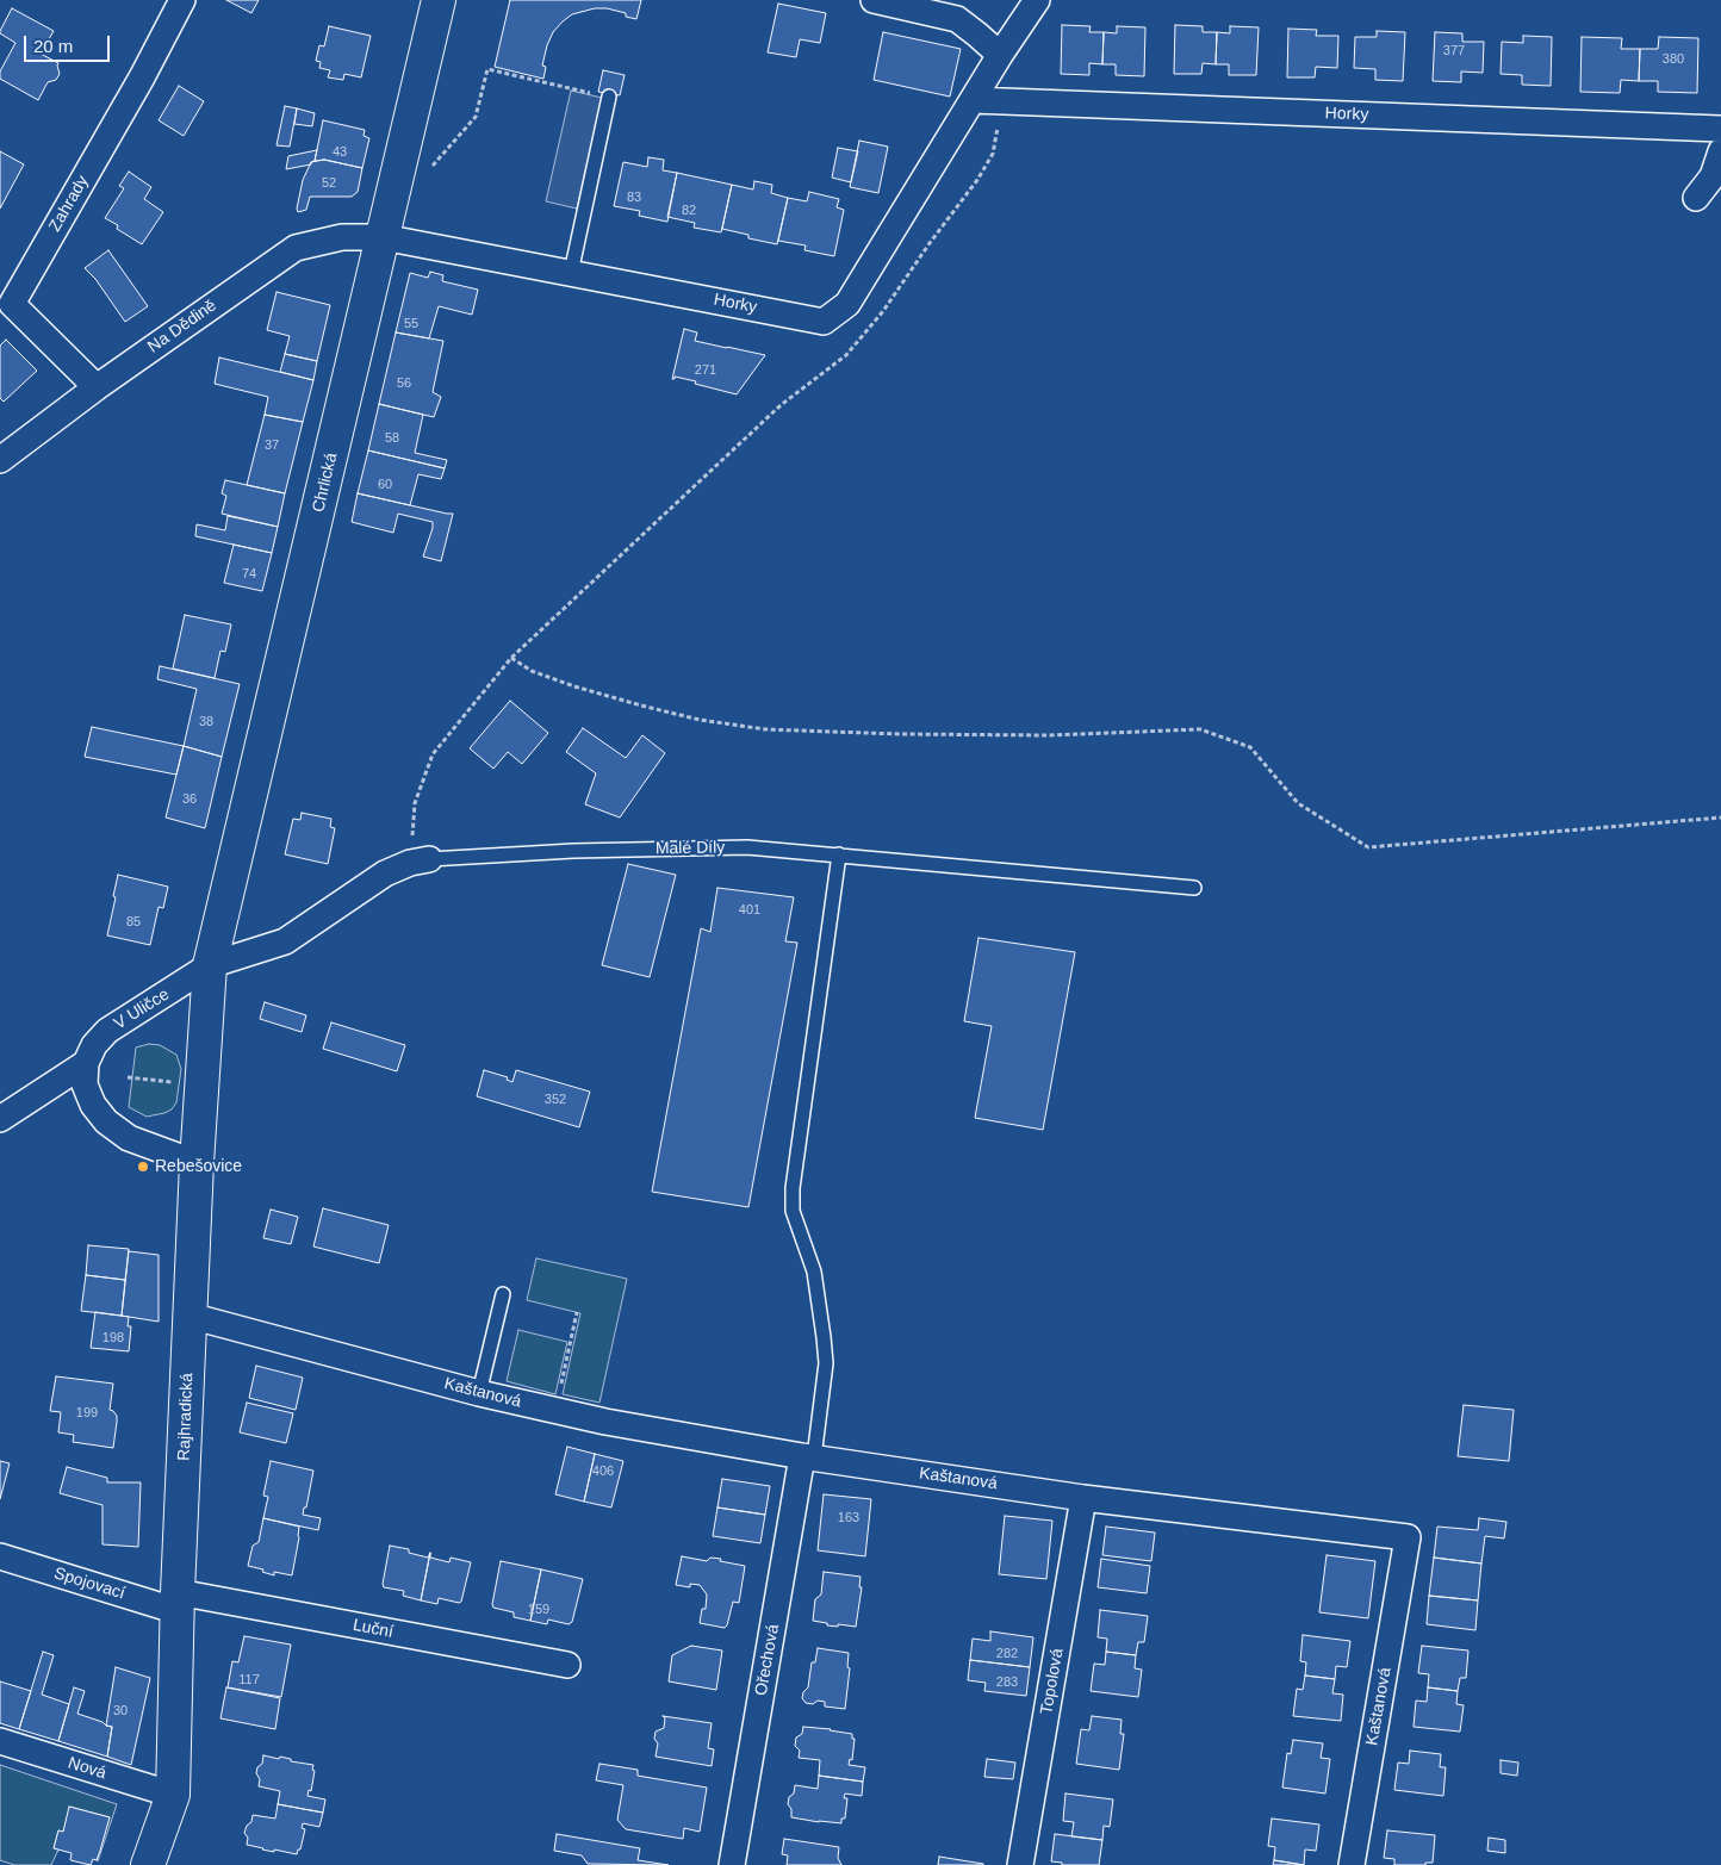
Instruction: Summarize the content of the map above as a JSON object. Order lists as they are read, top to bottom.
{
  "streets": {
    "street": [
      "Horky",
      "Zahrady",
      "Na Dědině",
      "Chrlická",
      "Malé Díly",
      "V Uličce",
      "Kaštanová",
      "Rajhradická",
      "Spojovací",
      "Luční",
      "Ořechová",
      "Topolová",
      "Nová"
    ]
  },
  "crossings": [
    ["Horky", "Na Dědině"],
    ["Horky", "Chrlická"],
    ["Zahrady", "Na Dědině"],
    ["Na Dědině", "Chrlická"],
    ["Chrlická", "Malé Díly"],
    ["Chrlická", "V Uličce"],
    ["Chrlická", "Rajhradická"],
    ["Malé Díly", "V Uličce"],
    ["Malé Díly", "Rajhradická"],
    ["V Uličce", "Rajhradická"],
    ["Kaštanová", "Rajhradická"],
    ["Kaštanová", "Ořechová"],
    ["Kaštanová", "Topolová"],
    ["Rajhradická", "Spojovací"],
    ["Rajhradická", "Luční"],
    ["Rajhradická", "Nová"],
    ["Spojovací", "Luční"]
  ],
  "places": ["Rebešovice"],
  "house_numbers": [
    "377",
    "380",
    "43",
    "52",
    "83",
    "82",
    "55",
    "271",
    "56",
    "58",
    "37",
    "60",
    "74",
    "38",
    "36",
    "401",
    "85",
    "352",
    "198",
    "199",
    "406",
    "163",
    "159",
    "282",
    "117",
    "283",
    "30"
  ],
  "scale_bar": "20 m"
}
